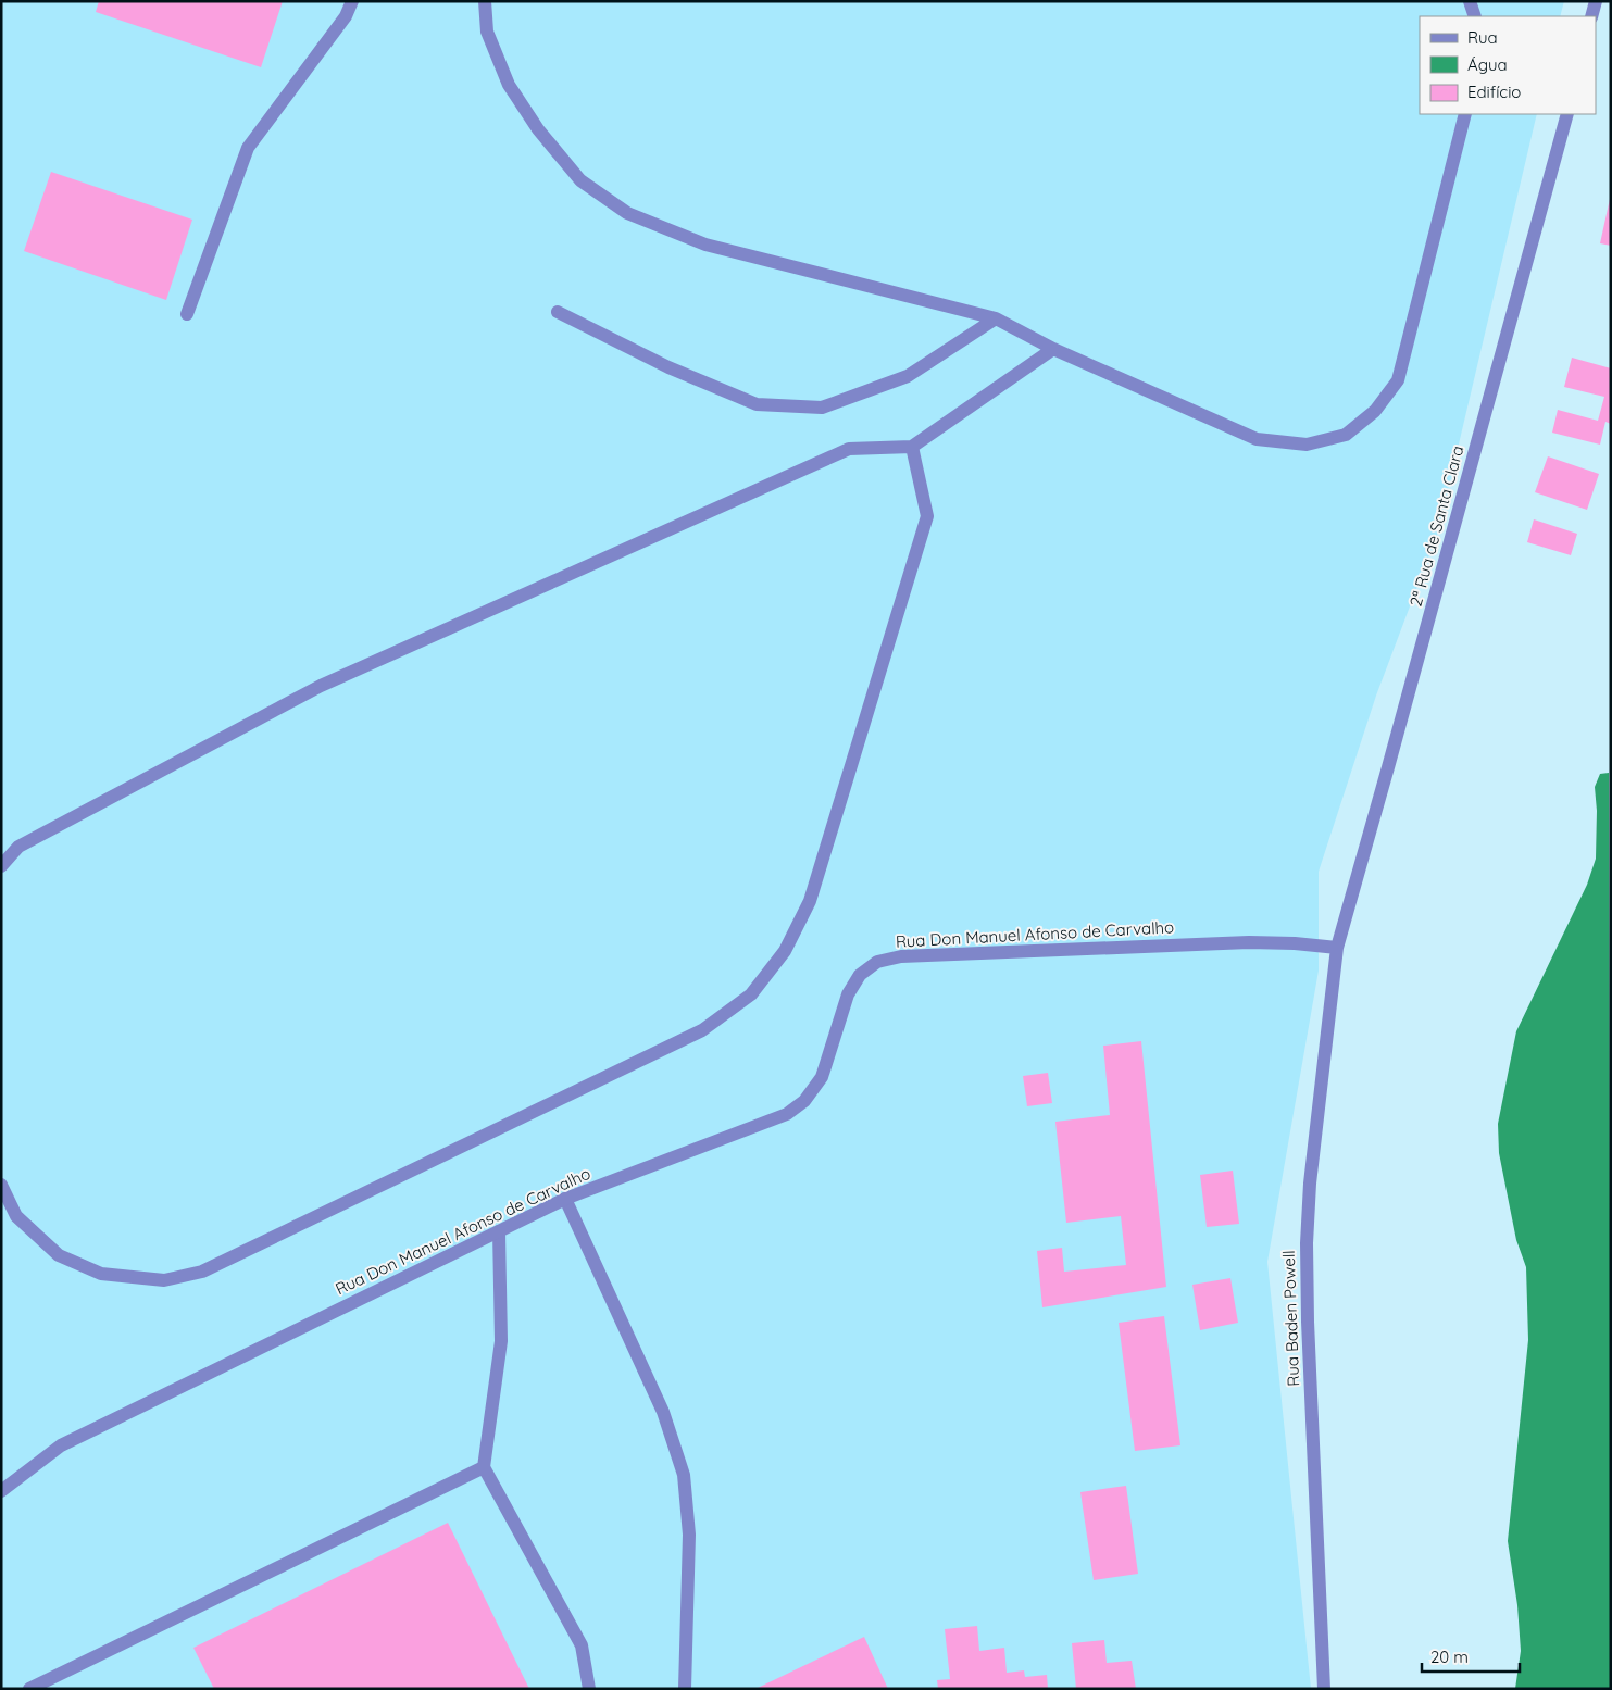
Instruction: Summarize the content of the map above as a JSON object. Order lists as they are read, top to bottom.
{
  "streets": {
    "street": ["2ª Rua de Santa Clara", "Rua Don Manuel Afonso de Carvalho", "Rua Baden Powell"]
  },
  "crossings": [
    ["2ª Rua de Santa Clara", "Rua Don Manuel Afonso de Carvalho"],
    ["2ª Rua de Santa Clara", "Rua Baden Powell"],
    ["Rua Don Manuel Afonso de Carvalho", "Rua Baden Powell"]
  ],
  "legend": ["Rua", "Água", "Edifício"],
  "scale_bar": "20 m"
}
